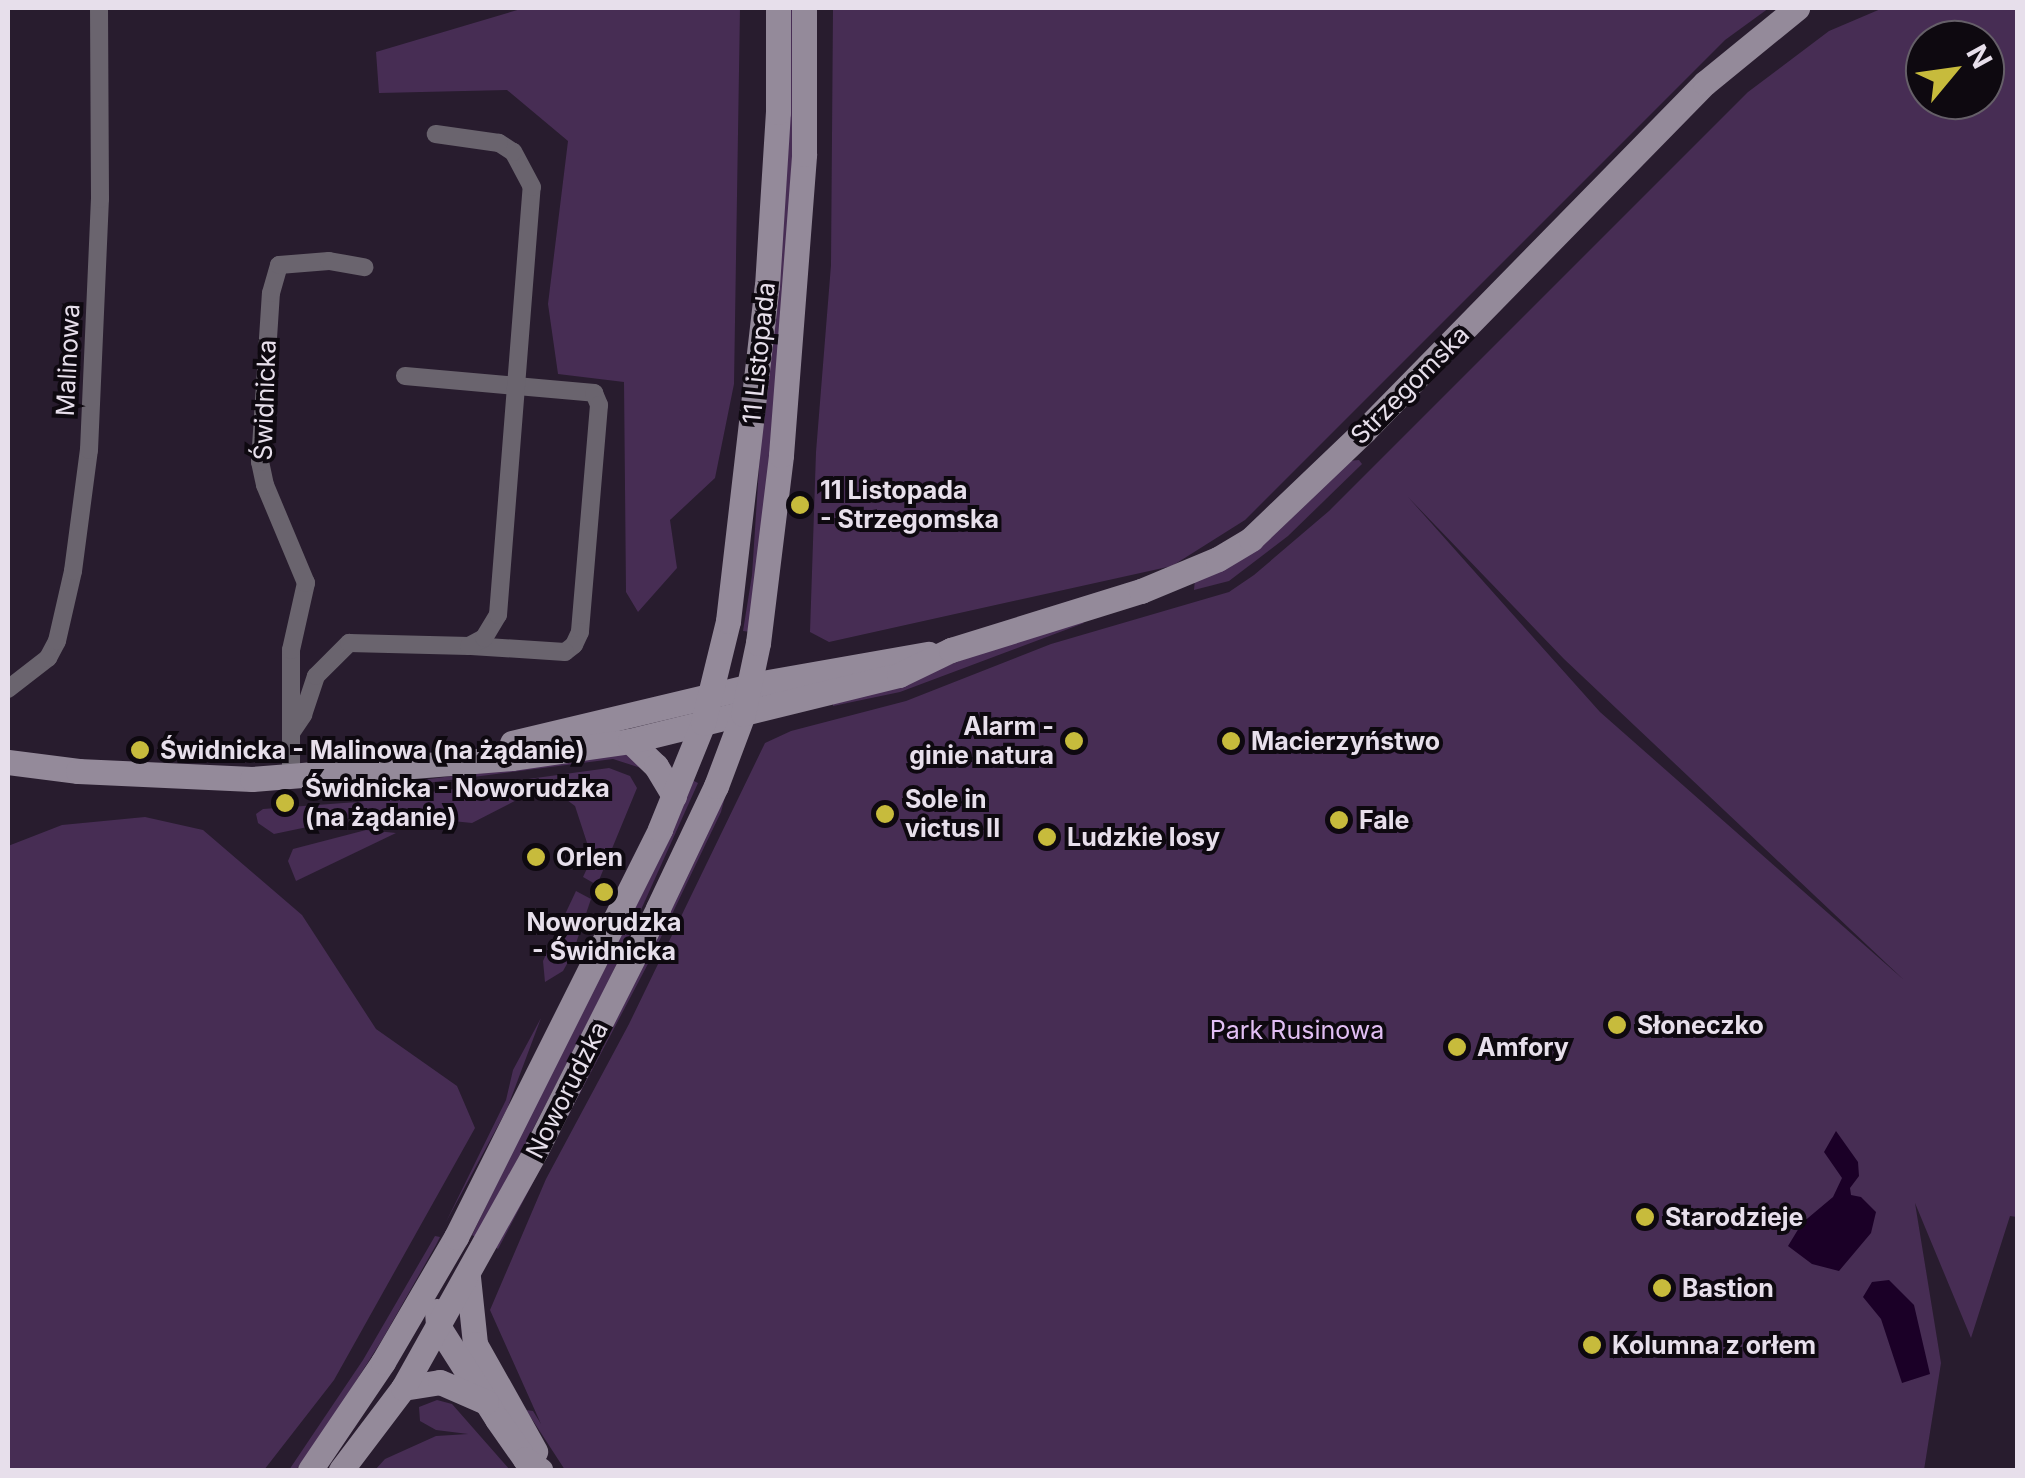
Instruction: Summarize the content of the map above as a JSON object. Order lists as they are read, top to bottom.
{
  "streets": {
    "main road": ["11 Listopada", "Strzegomska", "Noworudzka"],
    "street": ["Malinowa", "Świdnicka"]
  },
  "crossings": [
    ["11 Listopada", "Strzegomska"],
    ["11 Listopada", "Noworudzka"],
    ["Strzegomska", "Noworudzka"]
  ],
  "parks": ["Park Rusinowa"],
  "places": [
    "11 Listopada - Strzegomska",
    "Alarm - ginie natura",
    "Macierzyństwo",
    "Świdnicka - Malinowa (na żądanie)",
    "Świdnicka - Noworudzka (na żądanie)",
    "Sole in victus II",
    "Fale",
    "Ludzkie losy",
    "Orlen",
    "Noworudzka - Świdnicka",
    "Słoneczko",
    "Amfory",
    "Starodzieje",
    "Bastion",
    "Kolumna z orłem"
  ],
  "north": "top right"
}
